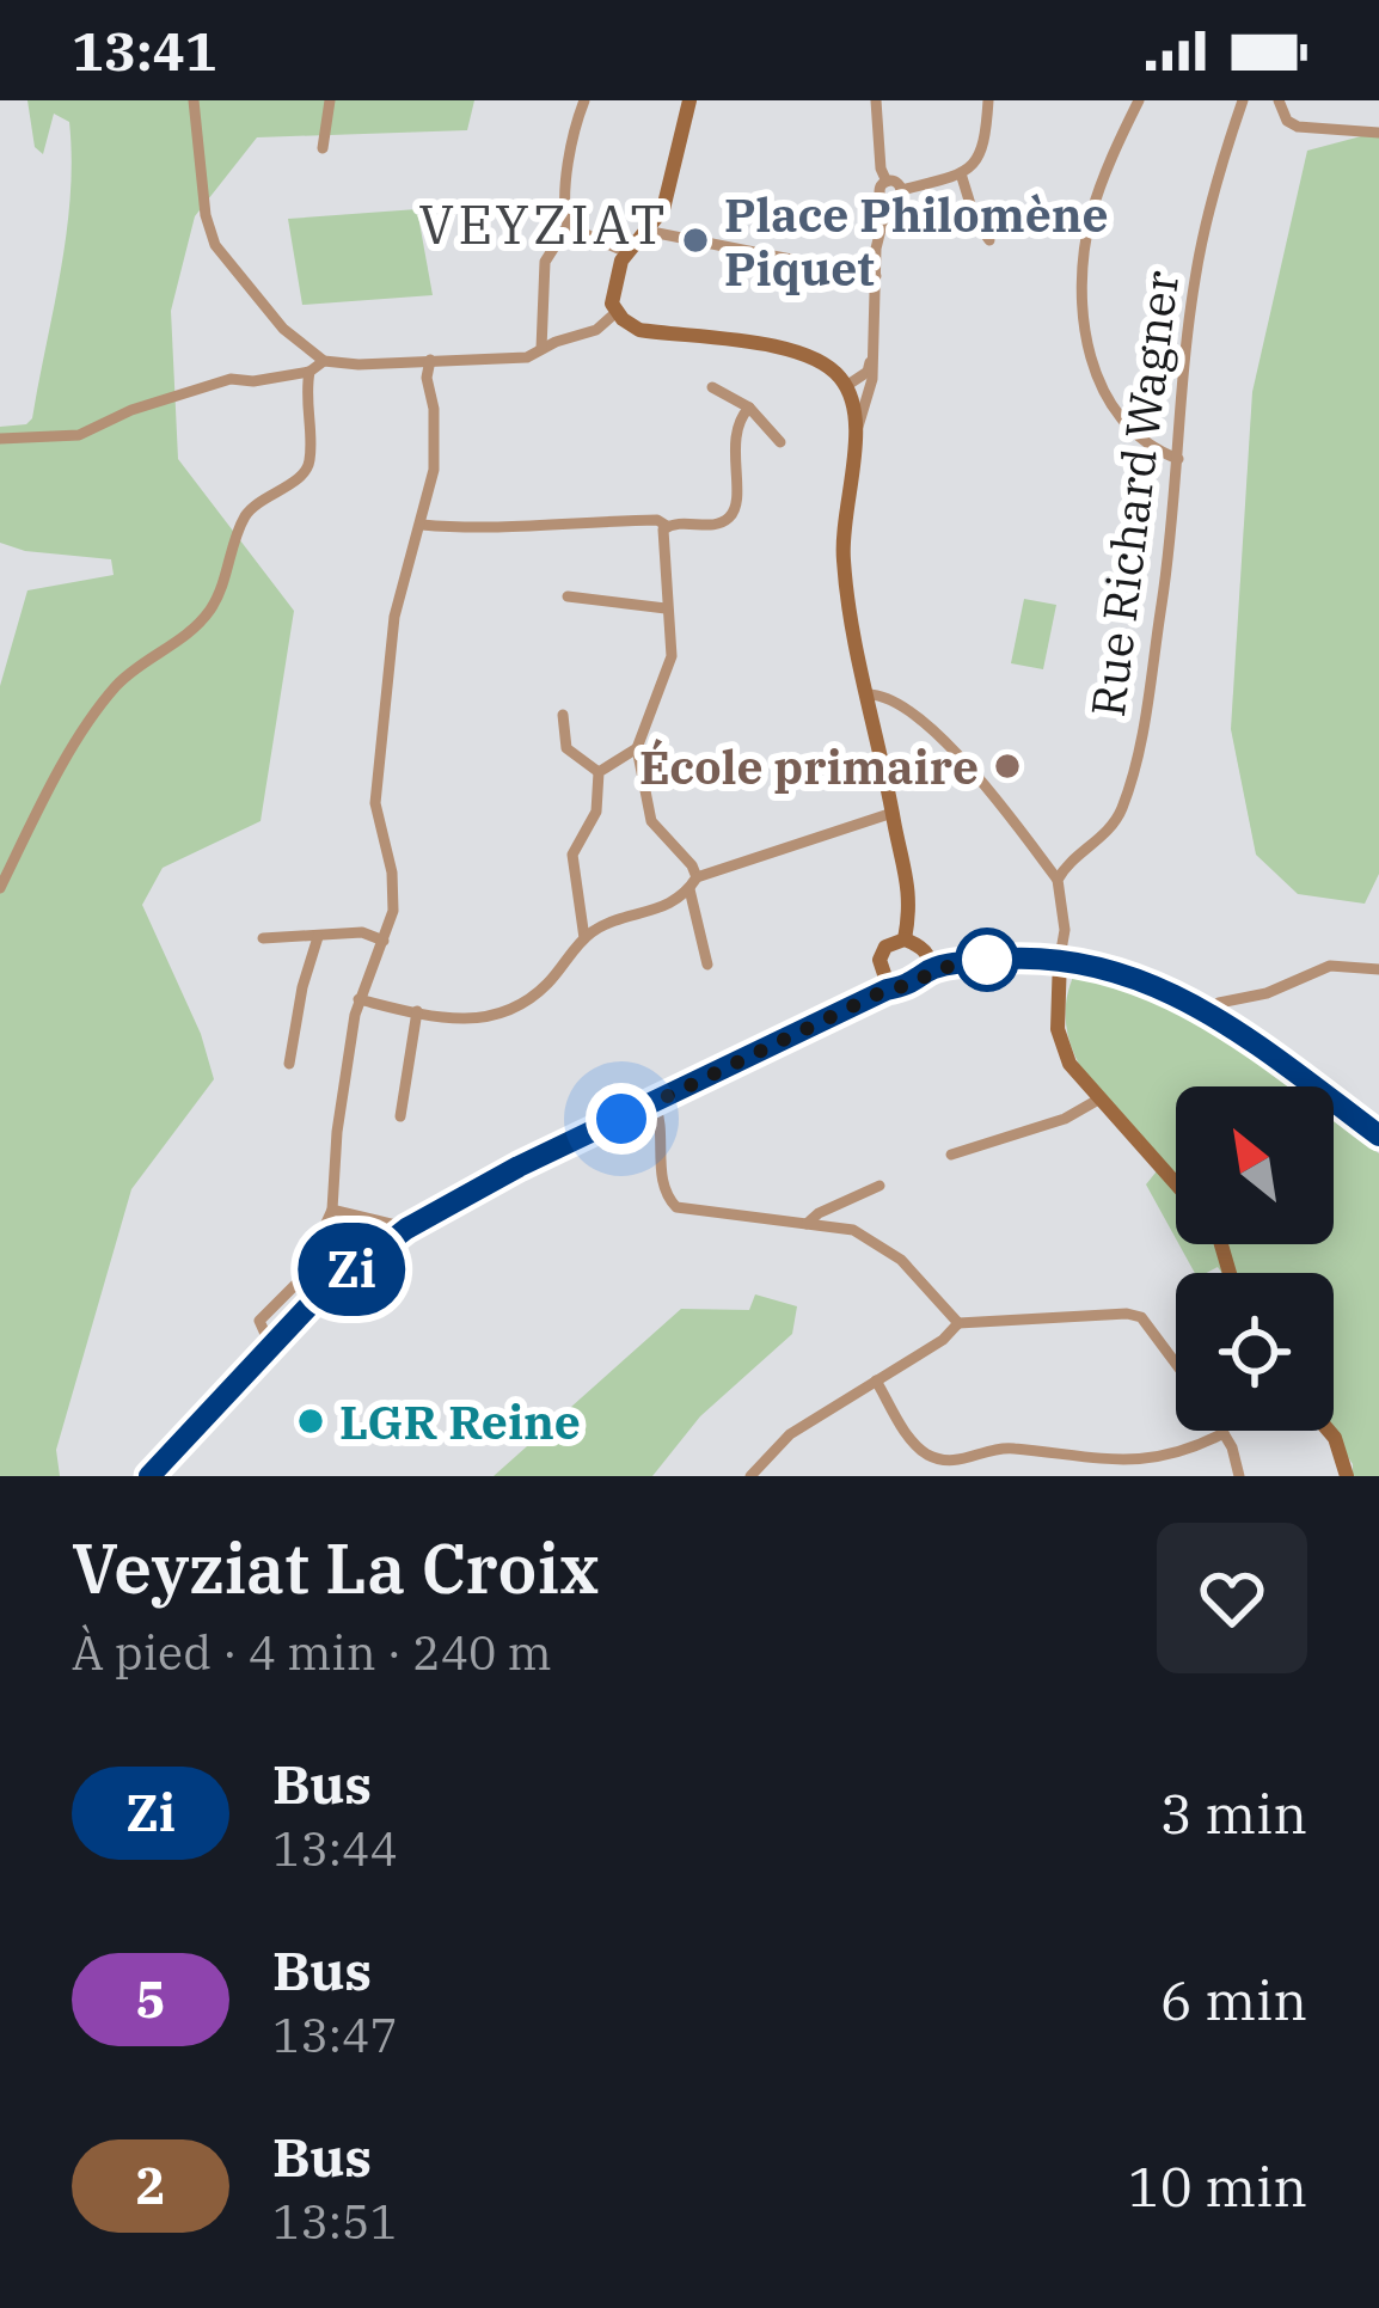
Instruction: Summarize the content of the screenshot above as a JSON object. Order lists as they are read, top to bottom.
{
  "streets": {
    "street": ["Rue Richard Wagner"]
  },
  "districts": ["VEYZIAT"],
  "places": ["Place Philomène Piquet", "École primaire", "LGR Reine"],
  "lines": ["bus line Zi"],
  "north": "top left",
  "page": {
    "status": "13:41",
    "on_map": "Zi",
    "heading": ["Veyziat La Croix", "À pied · 4 min · 240 m"],
    "list": [
      {
        "mark": "Zi",
        "name": "Bus",
        "note": "13:44",
        "value": "3 min"
      },
      {
        "mark": "5",
        "name": "Bus",
        "note": "13:47",
        "value": "6 min"
      },
      {
        "mark": "2",
        "name": "Bus",
        "note": "13:51",
        "value": "10 min"
      }
    ]
  }
}
